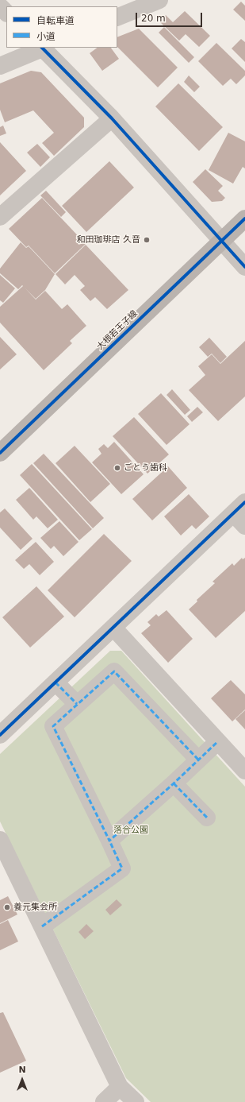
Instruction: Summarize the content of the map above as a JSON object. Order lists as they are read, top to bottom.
{
  "streets": {
    "street": ["大根若王子線"]
  },
  "parks": ["落合公園"],
  "places": ["和田珈琲店 久音", "ごとう歯科", "養元集会所"],
  "legend": ["自転車道", "小道"],
  "scale_bar": "20 m",
  "north": "top"
}
